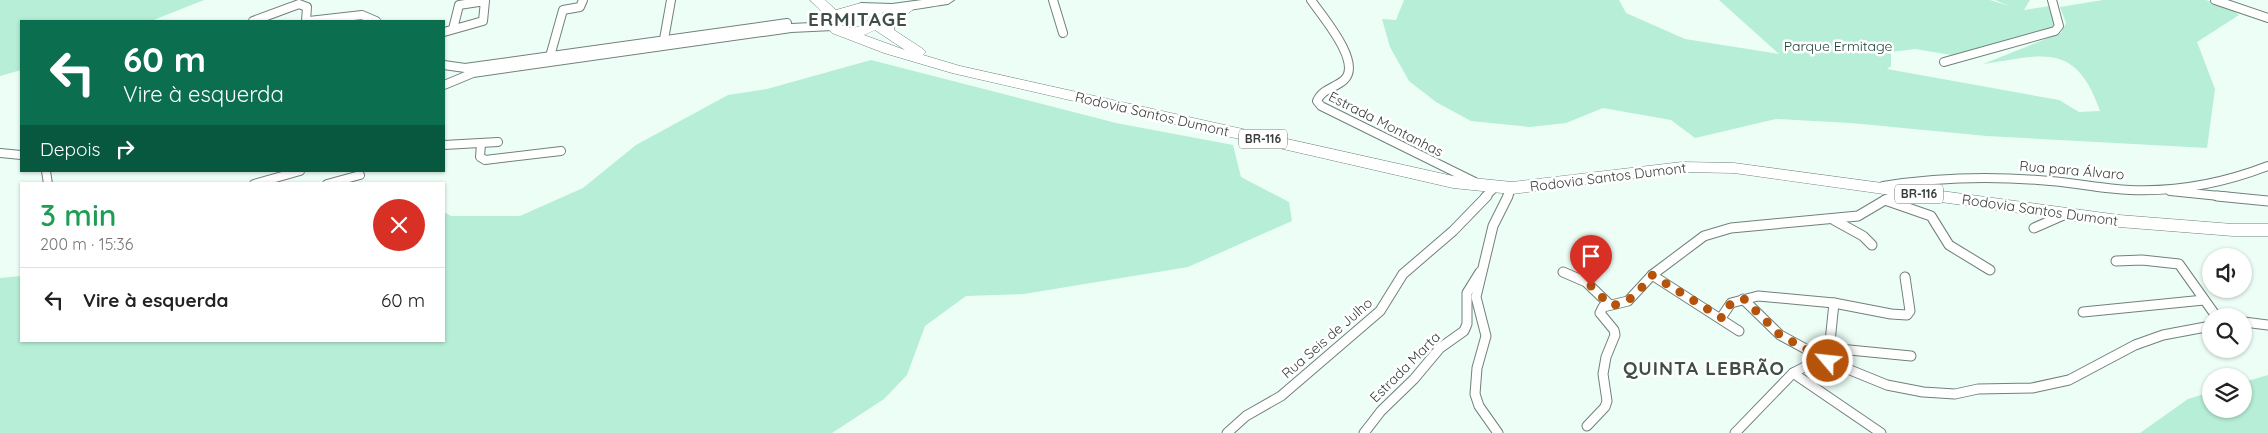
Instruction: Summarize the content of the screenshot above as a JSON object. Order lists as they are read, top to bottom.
{
  "streets": {
    "highway": ["Rodovia Santos Dumont", "BR-116"],
    "street": [
      "Estrada Montanhas",
      "Rua para Álvaro",
      "Rua Seis de Julho",
      "Estrada Marta"
    ]
  },
  "crossings": [
    ["Rodovia Santos Dumont", "Estrada Montanhas"],
    ["Rodovia Santos Dumont", "BR-116"],
    ["Rodovia Santos Dumont", "Rua para Álvaro"],
    ["Rodovia Santos Dumont", "Rua Seis de Julho"],
    ["Estrada Montanhas", "Rua Seis de Julho"]
  ],
  "districts": ["ERMITAGE", "QUINTA LEBRÃO"],
  "parks": ["Parque Ermitage"],
  "page": {
    "turn": ["60 m", "Vire à esquerda"],
    "then": "Depois",
    "heading": ["3 min", "200 m · 15:36"],
    "list": [
      {
        "name": "Vire à esquerda",
        "value": "60 m"
      }
    ]
  }
}
